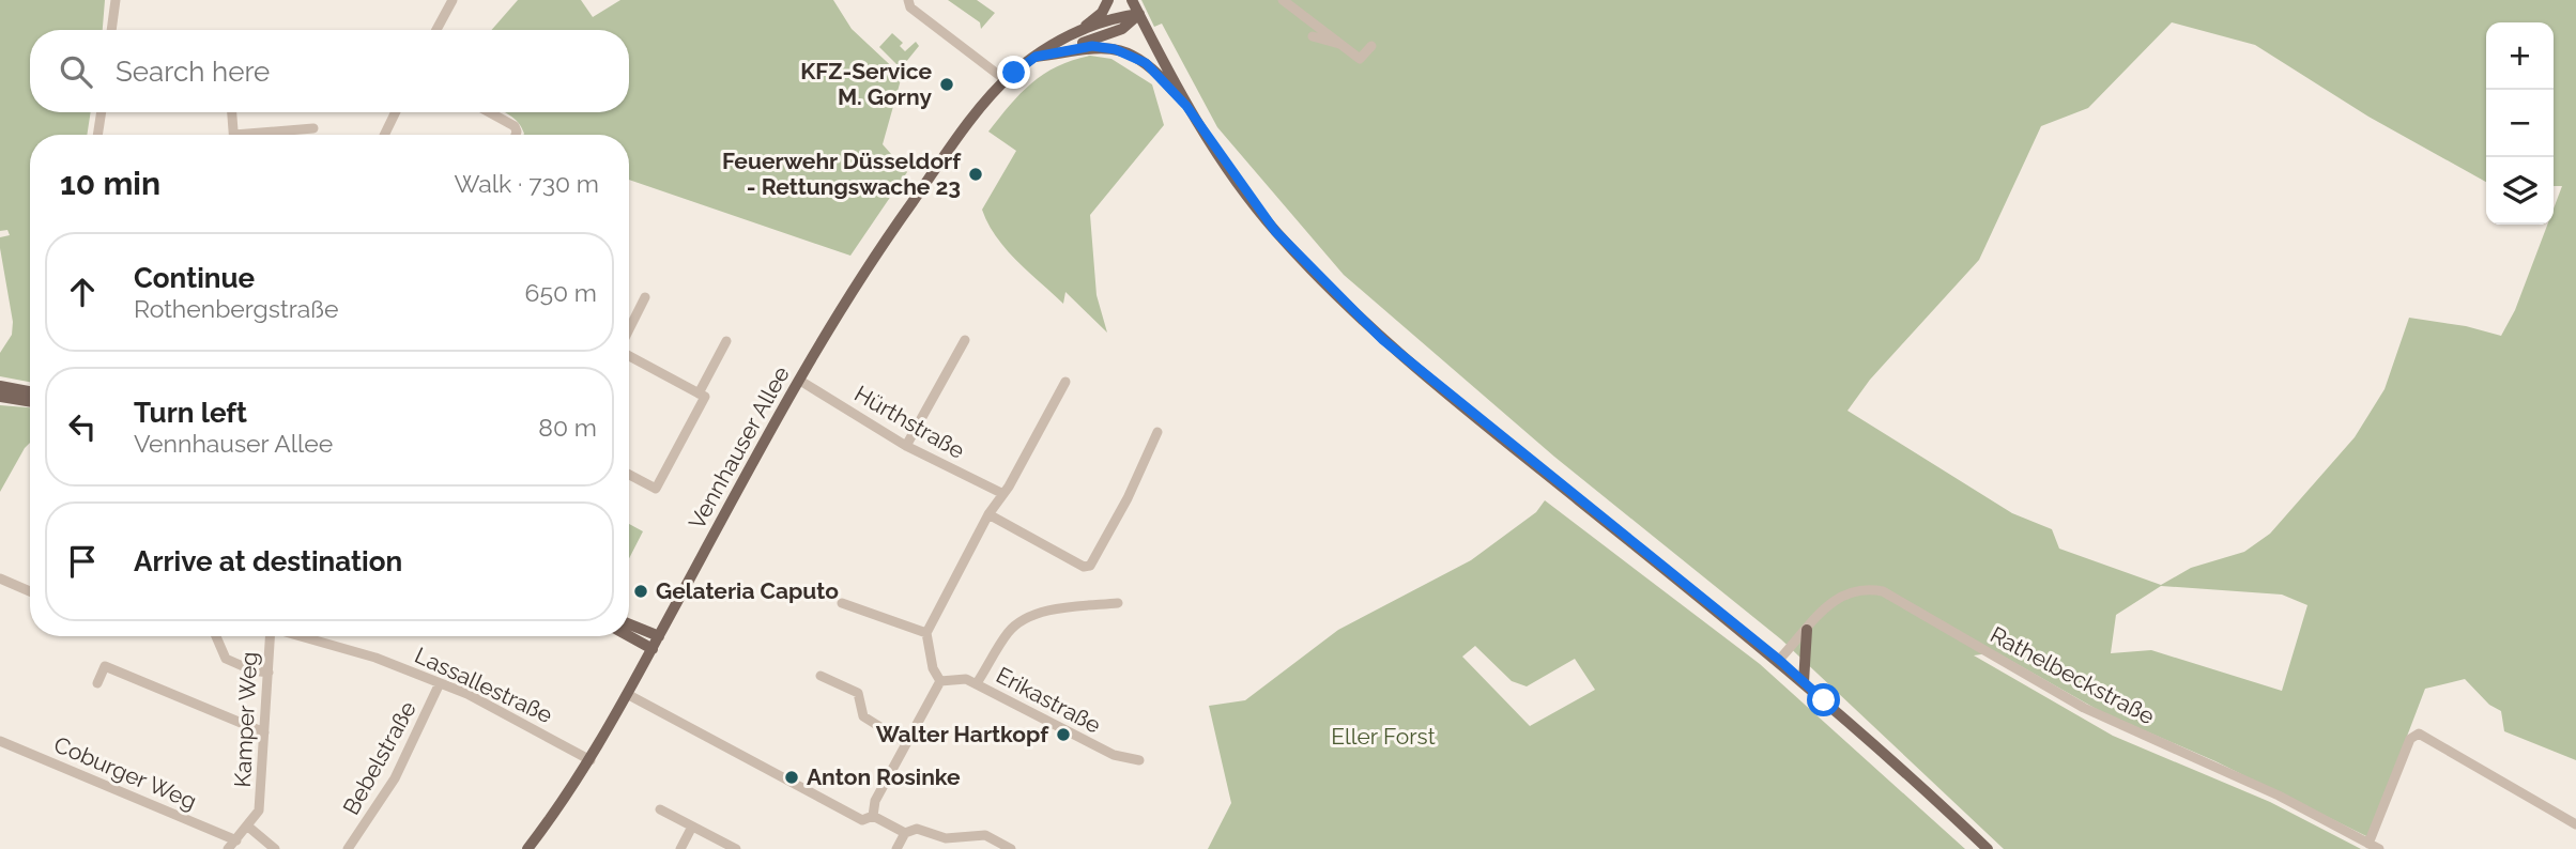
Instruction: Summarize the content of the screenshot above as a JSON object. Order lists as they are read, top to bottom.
{
  "streets": {
    "main road": ["Vennhauser Allee"],
    "street": [
      "Hürthstraße",
      "Rathelbeckstraße",
      "Lassallestraße",
      "Erikastraße",
      "Kamper Weg",
      "Bebelstraße",
      "Coburger Weg"
    ]
  },
  "crossings": [
    ["Hürthstraße", "Vennhauser Allee"],
    ["Vennhauser Allee", "Lassallestraße"],
    ["Lassallestraße", "Bebelstraße"],
    ["Kamper Weg", "Coburger Weg"]
  ],
  "parks": ["Eller Forst"],
  "places": [
    "KFZ-Service M. Gorny",
    "Feuerwehr Düsseldorf - Rettungswache 23",
    "Gelateria Caputo",
    "Walter Hartkopf",
    "Anton Rosinke"
  ],
  "page": {
    "map_buttons": ["+", "−"],
    "search": "Search here",
    "heading": ["10 min", "Walk · 730 m"],
    "list": [
      ["Continue", "Rothenbergstraße", "650 m"],
      ["Turn left", "Vennhauser Allee", "80 m"],
      "Arrive at destination"
    ]
  }
}
